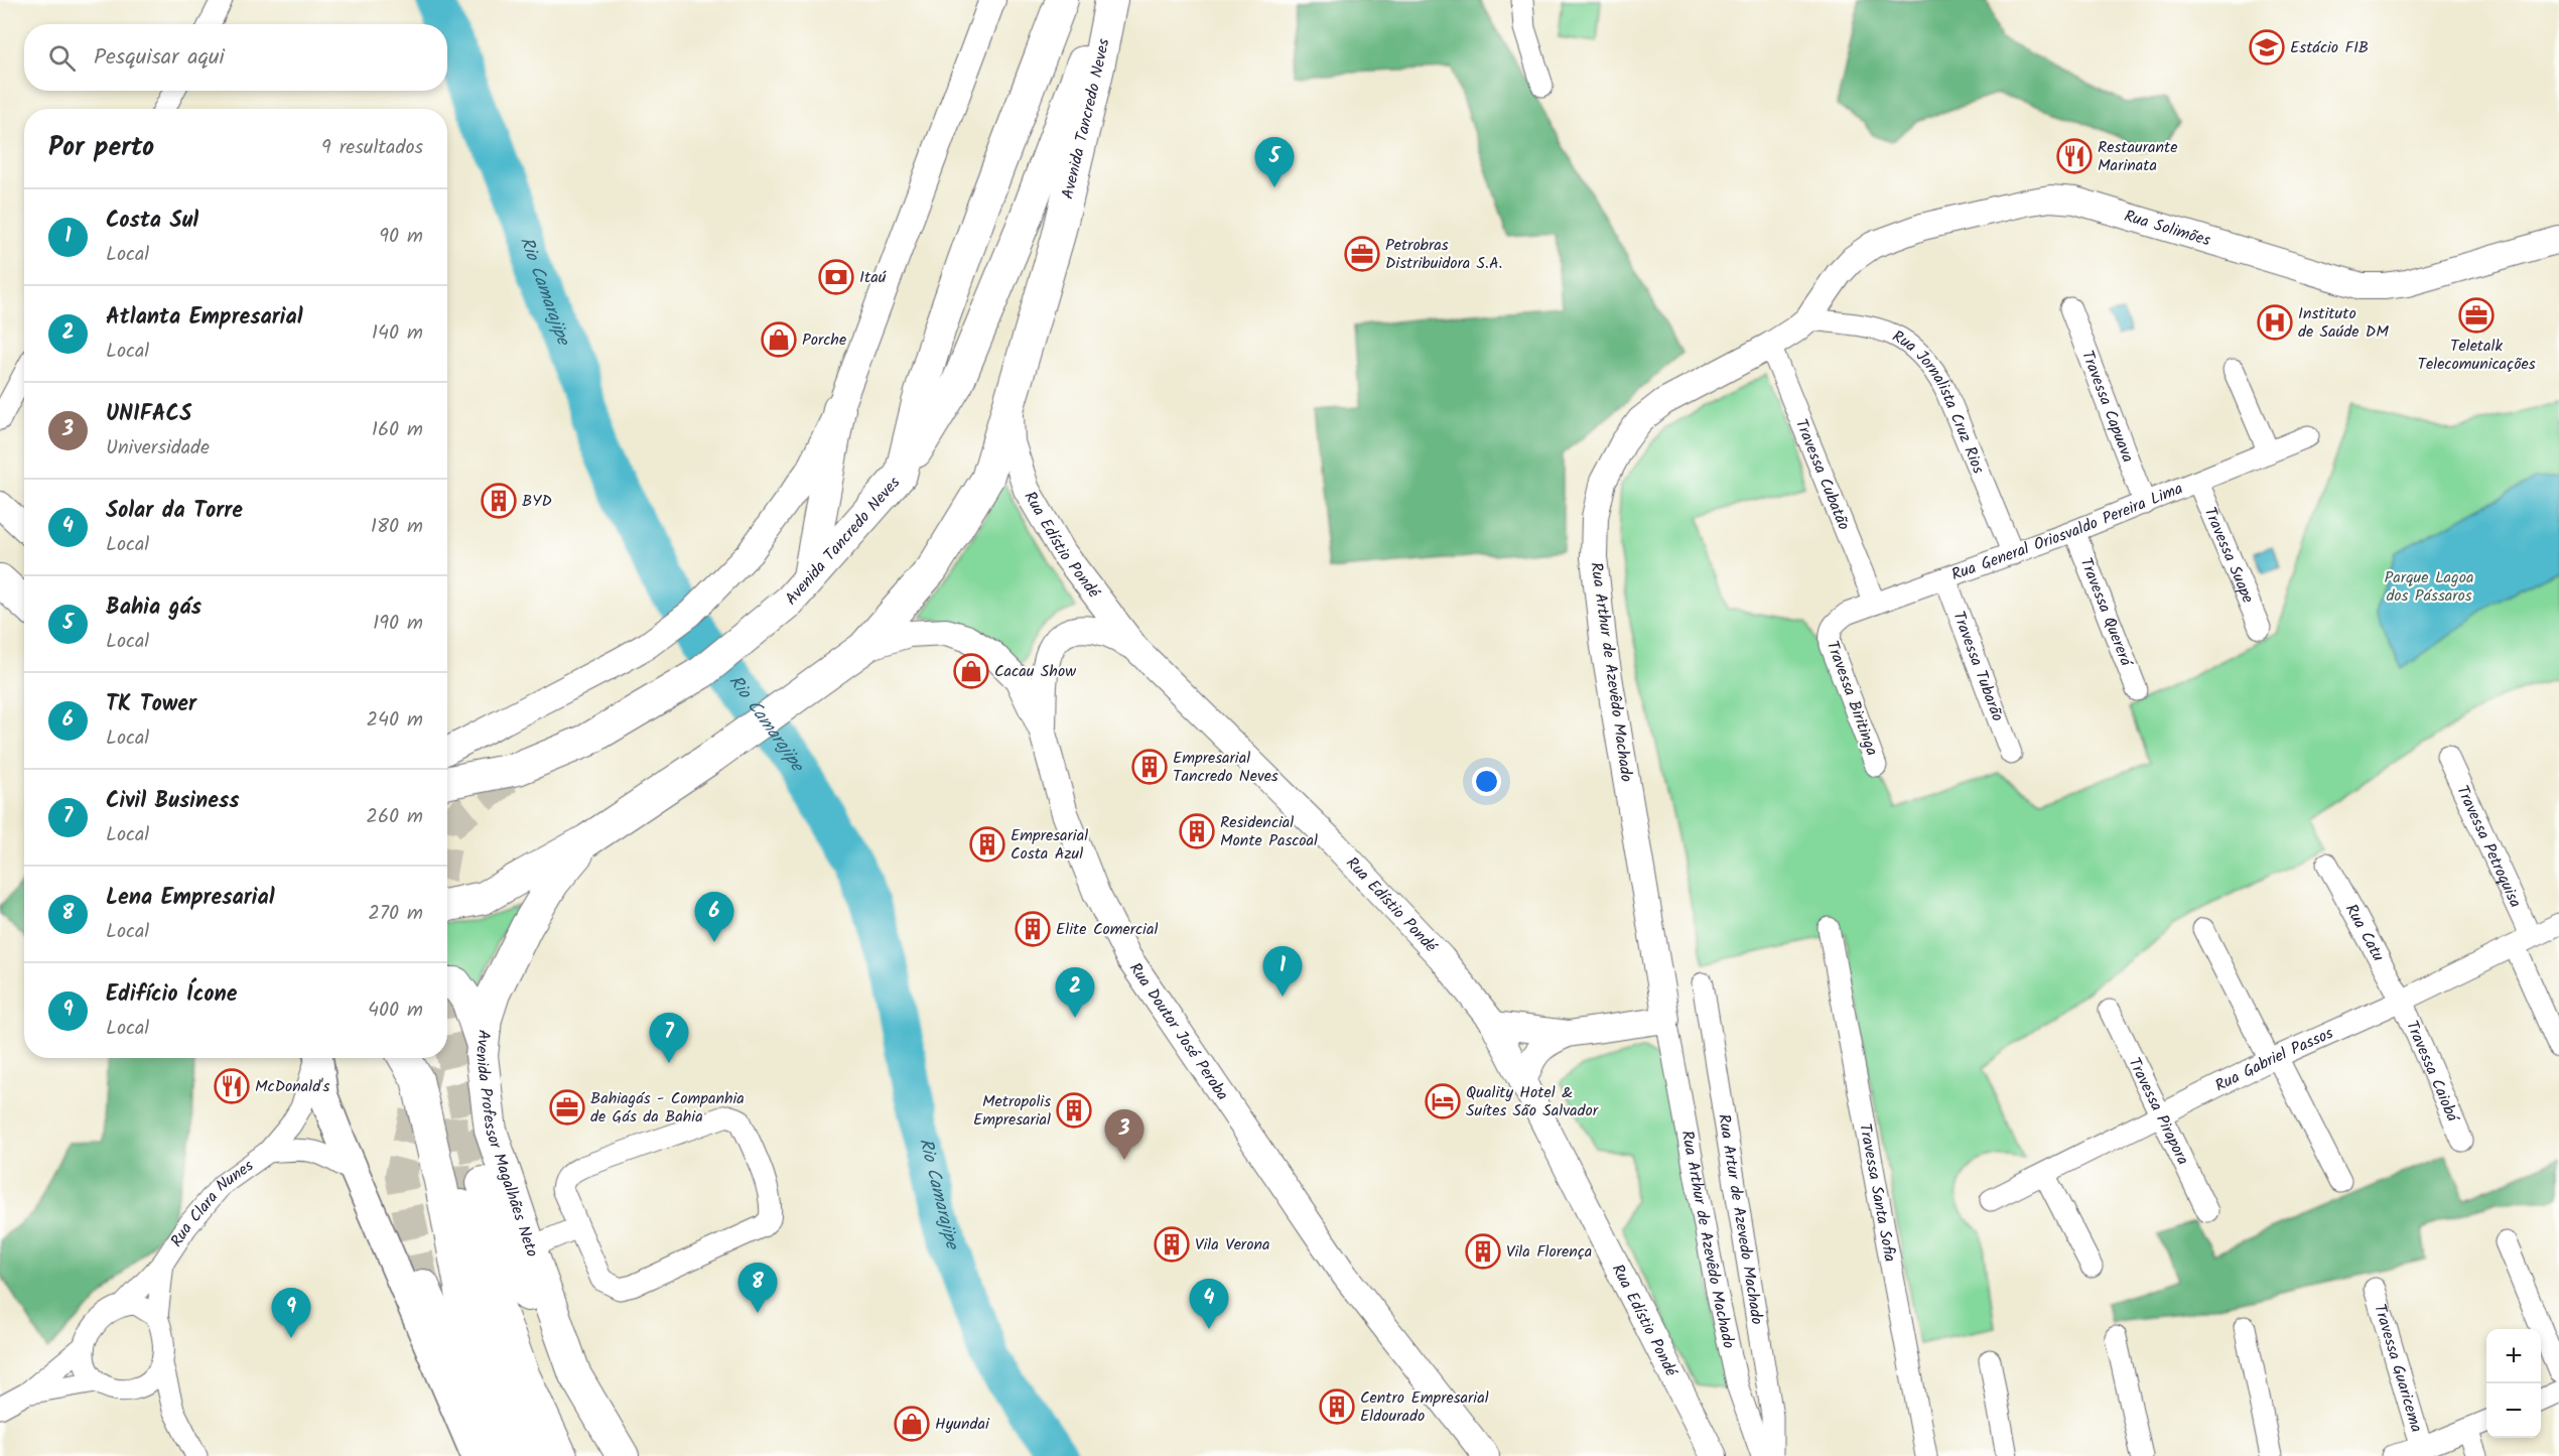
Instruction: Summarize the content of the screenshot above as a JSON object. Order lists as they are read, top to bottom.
{
  "streets": {
    "main road": ["Avenida Tancredo Neves", "Avenida Professor Magalhães Neto"],
    "street": [
      "Rua Solimões",
      "Rua Jornalista Cruz Rios",
      "Travessa Capuava",
      "Travessa Cubatão",
      "Rua General Oriosvaldo Pereira Lima",
      "Rua Edístio Pondé",
      "Travessa Suape",
      "Travessa Quererá",
      "Travessa Tubarão",
      "Rua Arthur de Azevêdo Machado",
      "Travessa Biritinga",
      "Travessa Petroquisa",
      "Rua Catu",
      "Rua Doutor José Peroba",
      "Rua Gabriel Passos",
      "Travessa Caiobá",
      "Travessa Pirapora",
      "Travessa Santa Sofia",
      "Rua Clara Nunes",
      "Rua Artur de Azevedo Machado",
      "Travessa Guaricema"
    ]
  },
  "crossings": [
    ["Avenida Tancredo Neves", "Rua Edístio Pondé"],
    ["Avenida Tancredo Neves", "Rua Doutor José Peroba"],
    ["Avenida Tancredo Neves", "Avenida Professor Magalhães Neto"],
    ["Rua Solimões", "Rua Jornalista Cruz Rios"],
    ["Rua Solimões", "Rua Arthur de Azevêdo Machado"],
    ["Rua Jornalista Cruz Rios", "Rua General Oriosvaldo Pereira Lima"],
    ["Rua Jornalista Cruz Rios", "Rua Arthur de Azevêdo Machado"],
    ["Travessa Capuava", "Rua General Oriosvaldo Pereira Lima"],
    ["Travessa Cubatão", "Rua General Oriosvaldo Pereira Lima"],
    ["Travessa Cubatão", "Rua Arthur de Azevêdo Machado"],
    ["Rua General Oriosvaldo Pereira Lima", "Travessa Suape"],
    ["Rua General Oriosvaldo Pereira Lima", "Travessa Quererá"],
    ["Rua General Oriosvaldo Pereira Lima", "Travessa Tubarão"],
    ["Rua General Oriosvaldo Pereira Lima", "Travessa Biritinga"],
    ["Travessa Petroquisa", "Rua Gabriel Passos"],
    ["Rua Catu", "Rua Gabriel Passos"],
    ["Rua Catu", "Travessa Caiobá"],
    ["Rua Gabriel Passos", "Travessa Caiobá"],
    ["Rua Gabriel Passos", "Travessa Pirapora"]
  ],
  "water": ["Rio Camarajipe"],
  "parks": ["Parque Lagoa dos Pássaros"],
  "places": {
    "school or university": ["Estácio FIB"],
    "restaurant": ["Restaurante Marinata", "McDonald's"],
    "office": ["Petrobras Distribuidora S.A.", "Teletalk Telecomunicações", "Bahiagás - Companhia de Gás da Bahia"],
    "bank": ["Itaú"],
    "hospital": ["Instituto de Saúde DM"],
    "shop": ["Porche", "Cacau Show", "Hyundai"],
    "building": [
      "BYD",
      "Empresarial Tancredo Neves",
      "Residencial Monte Pascoal",
      "Empresarial Costa Azul",
      "Elite Comercial",
      "Metropolis Empresarial",
      "Vila Verona",
      "Vila Florença",
      "Centro Empresarial Eldourado"
    ],
    "hotel": ["Quality Hotel & Suítes São Salvador"]
  },
  "page": {
    "search": "Pesquisar aqui",
    "heading": ["Por perto", "9 resultados"],
    "pins": [
      "5",
      "6",
      "1",
      "2",
      "7",
      "3",
      "8",
      "4",
      "9"
    ],
    "list": [
      {
        "mark": "1",
        "name": "Costa Sul",
        "note": "Local",
        "value": "90 m"
      },
      {
        "mark": "2",
        "name": "Atlanta Empresarial",
        "note": "Local",
        "value": "140 m"
      },
      {
        "mark": "3",
        "name": "UNIFACS",
        "note": "Universidade",
        "value": "160 m"
      },
      {
        "mark": "4",
        "name": "Solar da Torre",
        "note": "Local",
        "value": "180 m"
      },
      {
        "mark": "5",
        "name": "Bahia gás",
        "note": "Local",
        "value": "190 m"
      },
      {
        "mark": "6",
        "name": "TK Tower",
        "note": "Local",
        "value": "240 m"
      },
      {
        "mark": "7",
        "name": "Civil Business",
        "note": "Local",
        "value": "260 m"
      },
      {
        "mark": "8",
        "name": "Lena Empresarial",
        "note": "Local",
        "value": "270 m"
      },
      {
        "mark": "9",
        "name": "Edifício Ícone",
        "note": "Local",
        "value": "400 m"
      }
    ],
    "map_buttons": ["+", "−"]
  }
}
